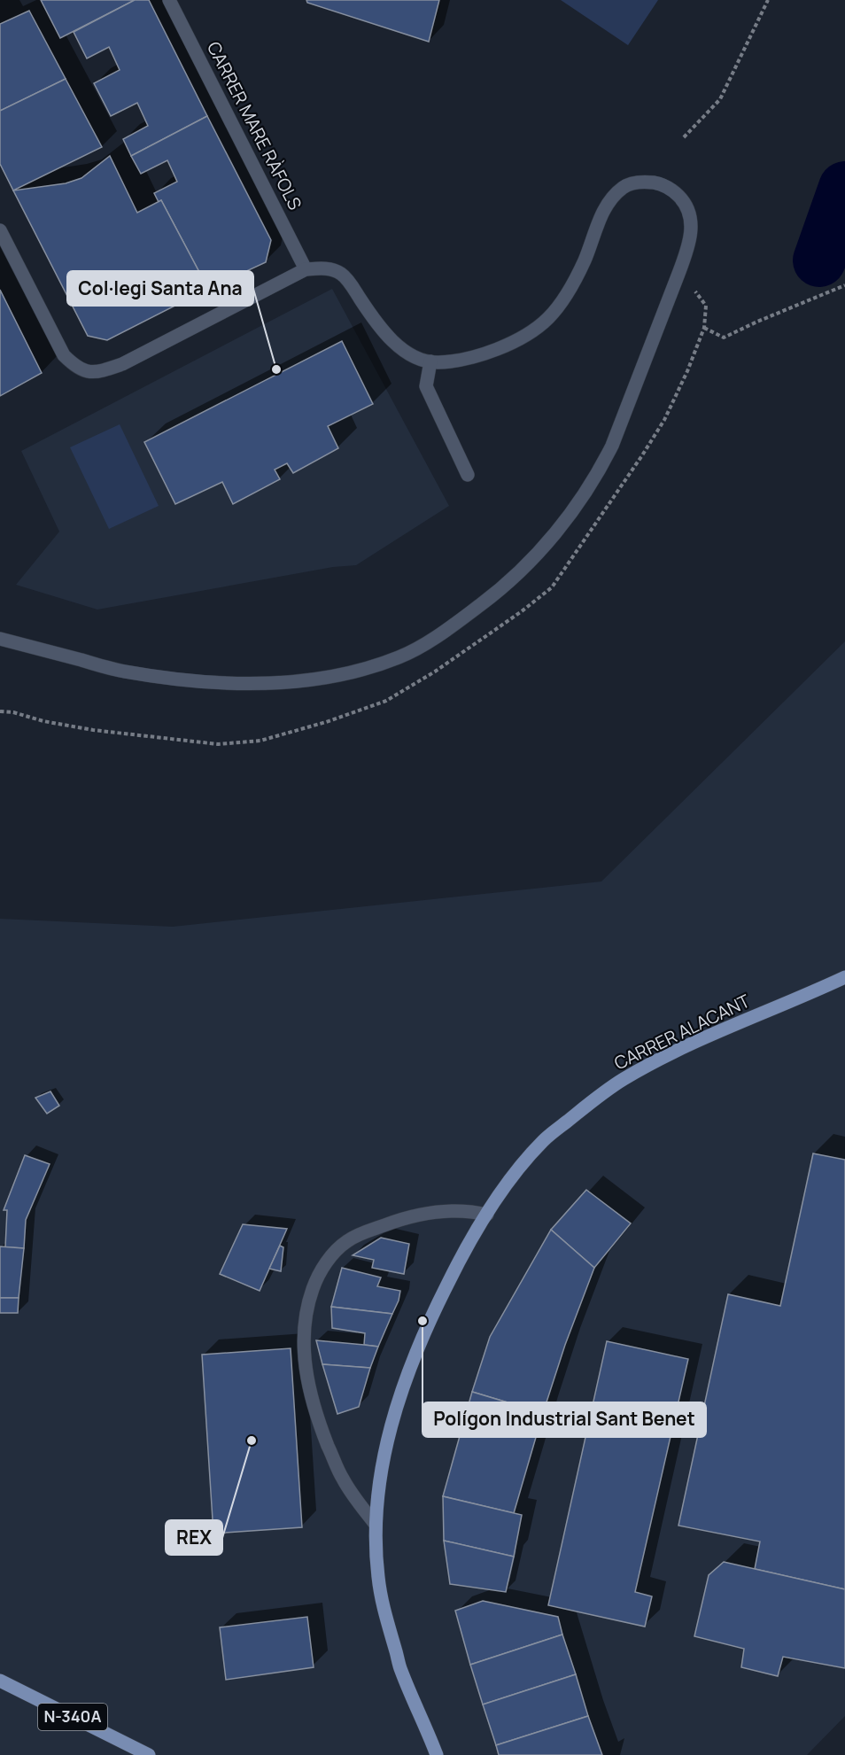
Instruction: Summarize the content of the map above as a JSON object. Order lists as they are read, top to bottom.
{
  "streets": {
    "main road": ["CARRER ALACANT", "N-340A"],
    "street": ["CARRER MARE RÀFOLS"]
  },
  "places": ["Col·legi Santa Ana", "Polígon Industrial Sant Benet", "REX"]
}
